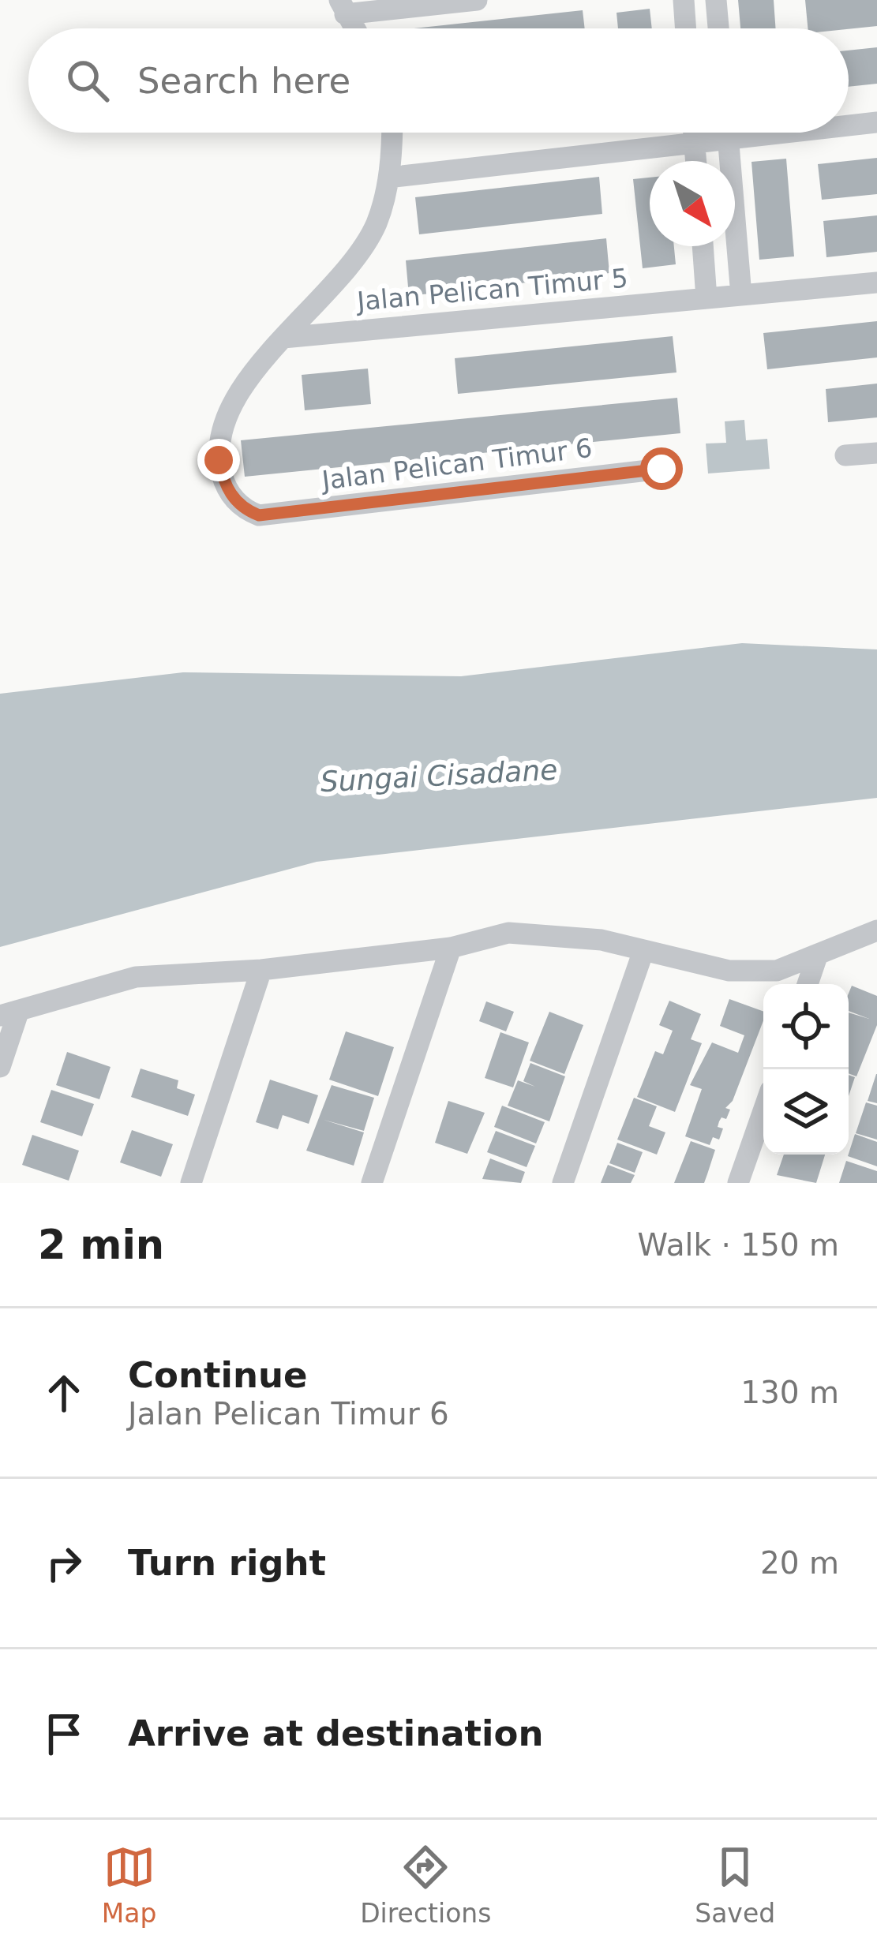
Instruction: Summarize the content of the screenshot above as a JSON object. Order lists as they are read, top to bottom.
{
  "streets": {
    "street": ["Jalan Pelican Timur 5", "Jalan Pelican Timur 6"]
  },
  "crossings": [
    ["Jalan Pelican Timur 5", "Jalan Pelican Timur 6"]
  ],
  "water": ["Sungai Cisadane"],
  "north": "bottom right",
  "page": {
    "search": "Search here",
    "heading": ["2 min", "Walk · 150 m"],
    "list": [
      ["Continue", "Jalan Pelican Timur 6", "130 m"],
      ["Turn right", "20 m"],
      "Arrive at destination"
    ],
    "nav": ["Map", "Directions", "Saved"]
  }
}
